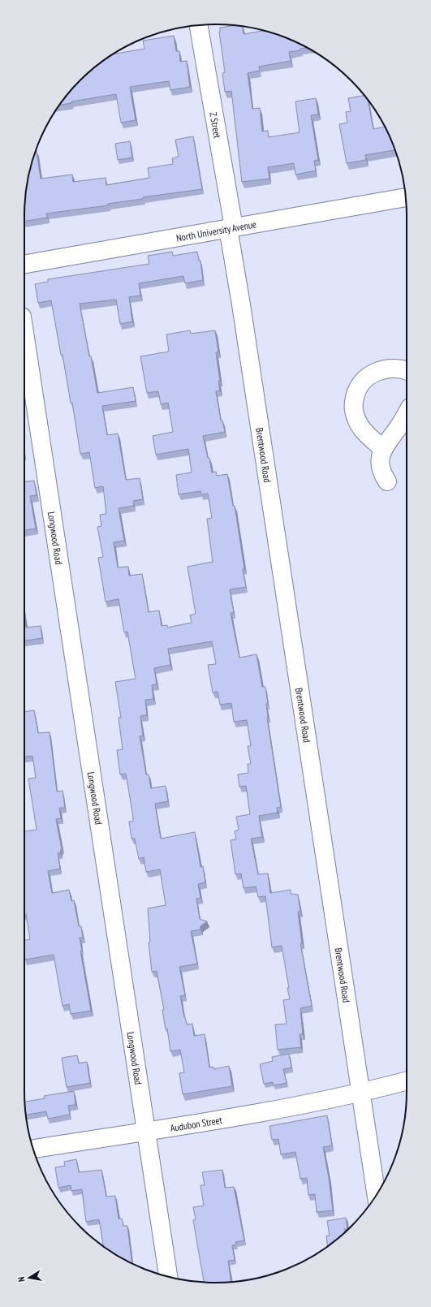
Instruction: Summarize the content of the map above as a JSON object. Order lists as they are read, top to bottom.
{
  "streets": {
    "street": [
      "Z Street",
      "North University Avenue",
      "Brentwood Road",
      "Longwood Road",
      "Audubon Street"
    ]
  },
  "crossings": [
    ["Z Street", "North University Avenue"],
    ["Z Street", "Brentwood Road"],
    ["North University Avenue", "Brentwood Road"],
    ["Brentwood Road", "Audubon Street"],
    ["Longwood Road", "Audubon Street"]
  ],
  "north": "left"
}
